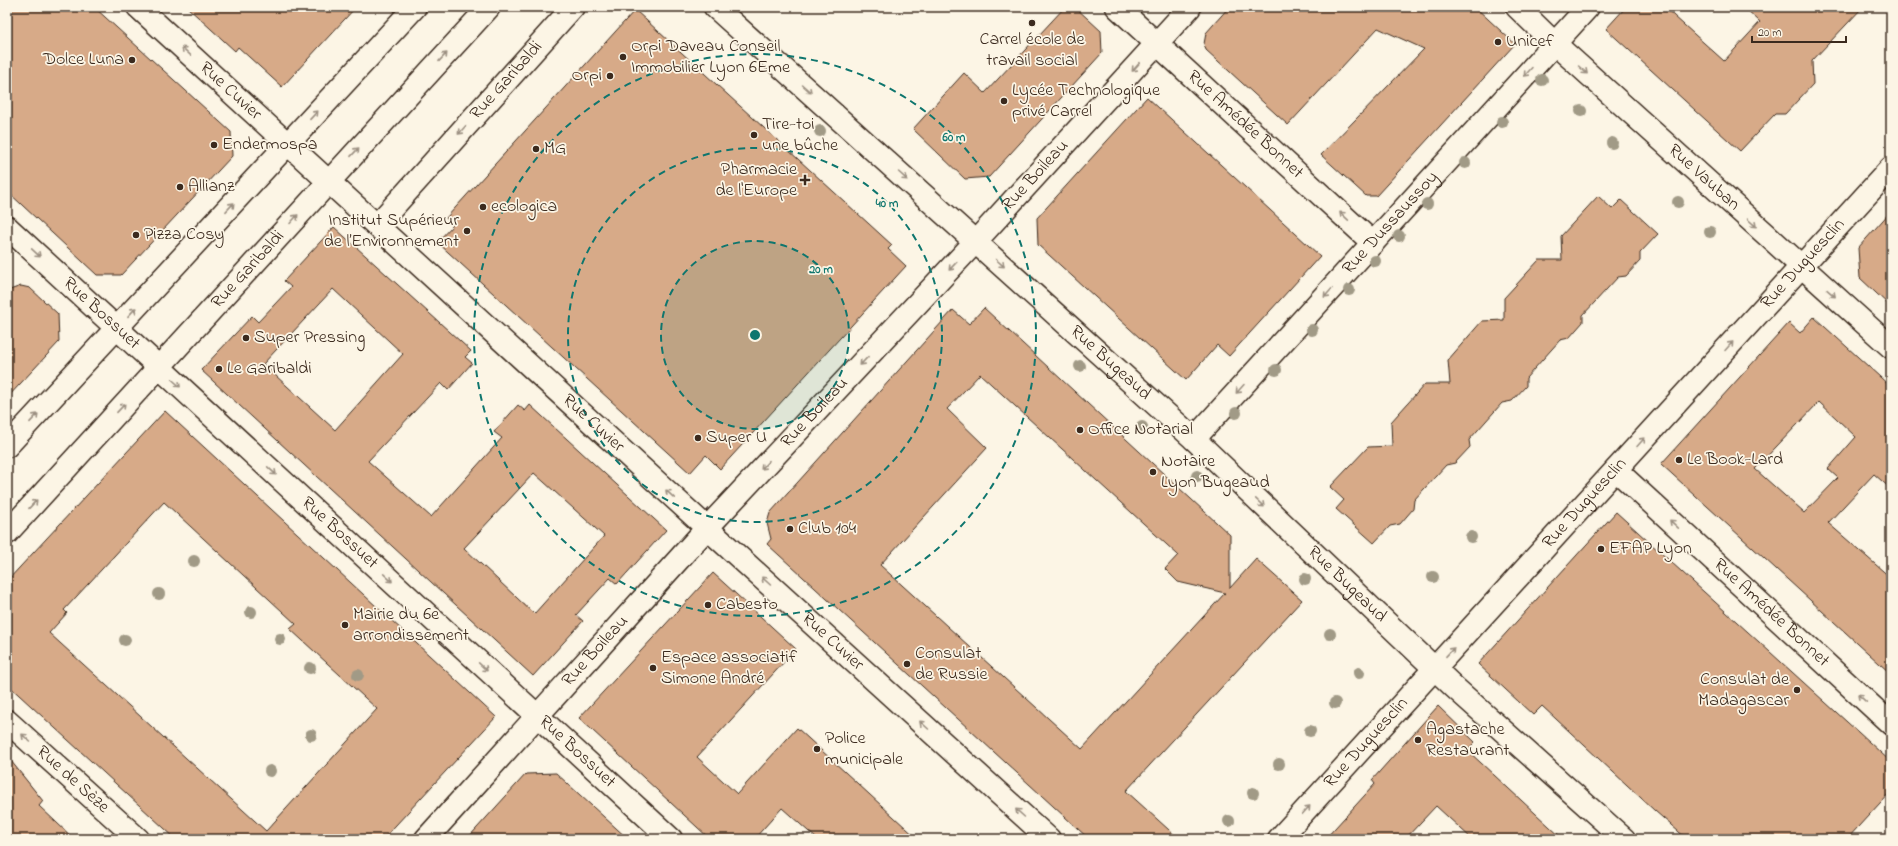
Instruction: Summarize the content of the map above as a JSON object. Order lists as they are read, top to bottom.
{
  "streets": {
    "street": [
      "Rue Garibaldi",
      "Rue Cuvier",
      "Rue Amédée Bonnet",
      "Rue Boileau",
      "Rue Vauban",
      "Rue Dussaussoy",
      "Rue Duguesclin",
      "Rue Bossuet",
      "Rue Bugeaud",
      "Rue de Sèze"
    ]
  },
  "crossings": [
    ["Rue Garibaldi", "Rue Cuvier"],
    ["Rue Garibaldi", "Rue Bossuet"],
    ["Rue Cuvier", "Rue Boileau"],
    ["Rue Amédée Bonnet", "Rue Boileau"],
    ["Rue Amédée Bonnet", "Rue Dussaussoy"],
    ["Rue Amédée Bonnet", "Rue Duguesclin"],
    ["Rue Boileau", "Rue Bossuet"],
    ["Rue Boileau", "Rue Bugeaud"],
    ["Rue Vauban", "Rue Dussaussoy"],
    ["Rue Vauban", "Rue Duguesclin"],
    ["Rue Dussaussoy", "Rue Bugeaud"],
    ["Rue Duguesclin", "Rue Bugeaud"]
  ],
  "one_way": [
    "Rue Cuvier",
    "Rue Amédée Bonnet",
    "Rue Boileau",
    "Rue Vauban",
    "Rue Dussaussoy",
    "Rue Duguesclin",
    "Rue Bossuet",
    "Rue Bugeaud",
    "Rue de Sèze"
  ],
  "places": {
    "other": [
      "Carrel école de travail social",
      "Unicef",
      "Orpi Daveau Conseil Immobilier Lyon 6Eme",
      "Dolce Luna",
      "Orpi",
      "Lycée Technologique privé Carrel",
      "Tire-toi une bûche",
      "Endermospa",
      "MG",
      "Allianz",
      "ecologica",
      "Institut Supérieur de l’Environnement",
      "Pizza Cosy",
      "Super Pressing",
      "Le Garibaldi",
      "Office Notarial",
      "Super U",
      "Le Book-Lard",
      "Notaire Lyon Bugeaud",
      "Club 104",
      "EFAP Lyon",
      "Cabesto",
      "Mairie du 6e arrondissement",
      "Consulat de Russie",
      "Espace associatif Simone André",
      "Consulat de Madagascar",
      "Agastache Restaurant",
      "Police municipale"
    ],
    "health": ["Pharmacie de l'Europe"]
  },
  "scale_bar": "20 m",
  "rings": ["60 m", "40 m", "20 m"]
}
